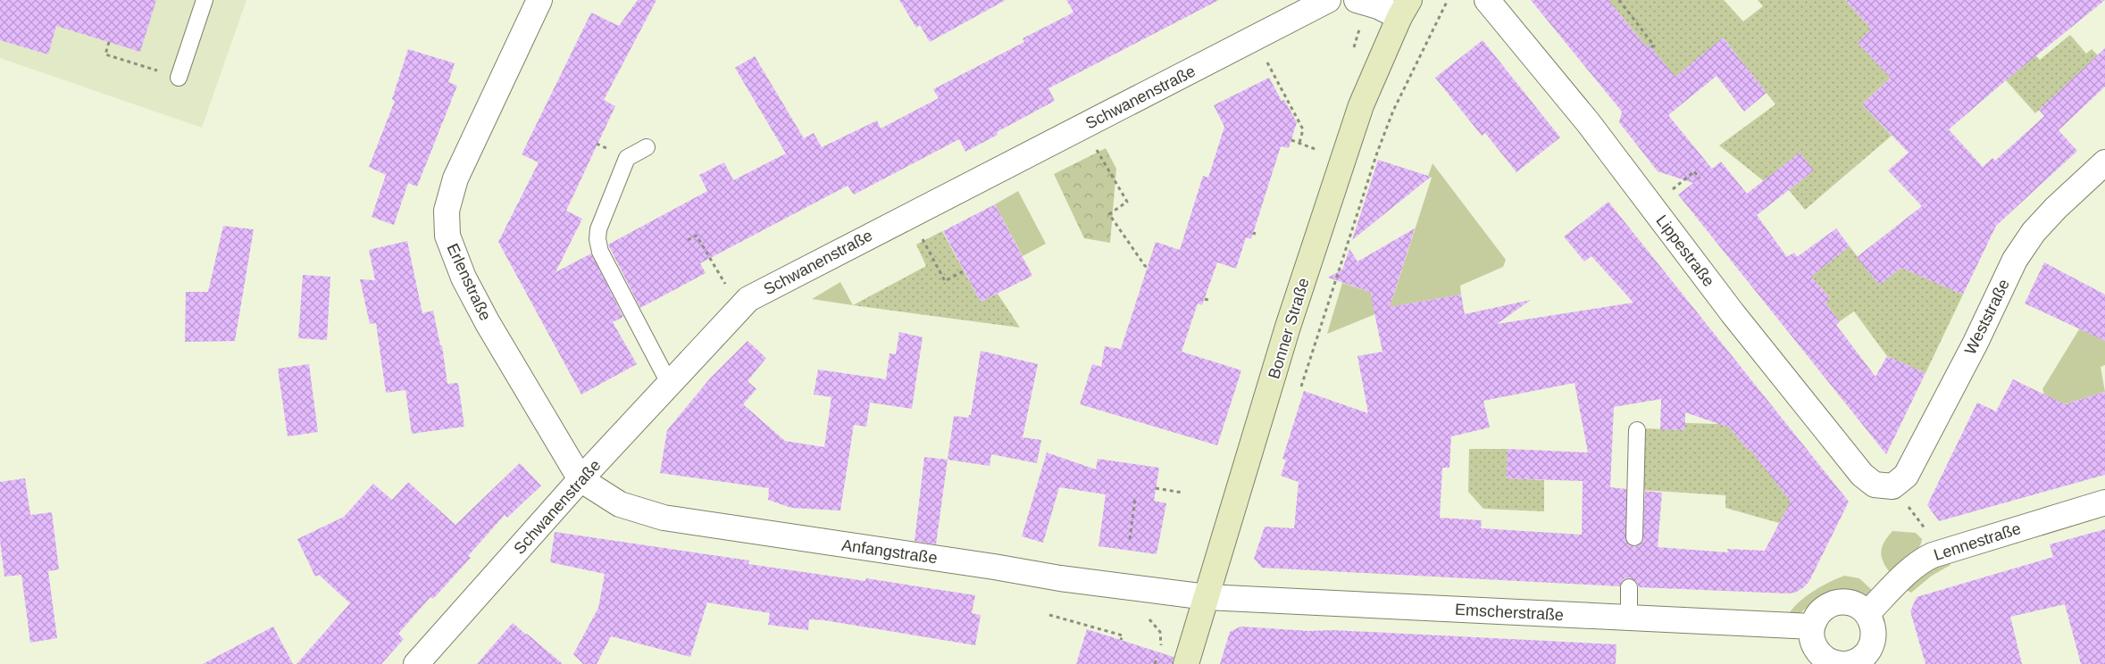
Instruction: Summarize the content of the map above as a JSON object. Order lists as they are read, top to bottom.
{
  "streets": {
    "main road": ["Bonner Straße"],
    "street": [
      "Schwanenstraße",
      "Lippestraße",
      "Erlenstraße",
      "Weststraße",
      "Lennestraße",
      "Anfangstraße",
      "Emscherstraße"
    ]
  },
  "crossings": [
    ["Schwanenstraße", "Erlenstraße"],
    ["Schwanenstraße", "Anfangstraße"],
    ["Lippestraße", "Weststraße"],
    ["Erlenstraße", "Anfangstraße"],
    ["Bonner Straße", "Anfangstraße"],
    ["Bonner Straße", "Emscherstraße"],
    ["Lennestraße", "Emscherstraße"],
    ["Anfangstraße", "Emscherstraße"]
  ]
}
